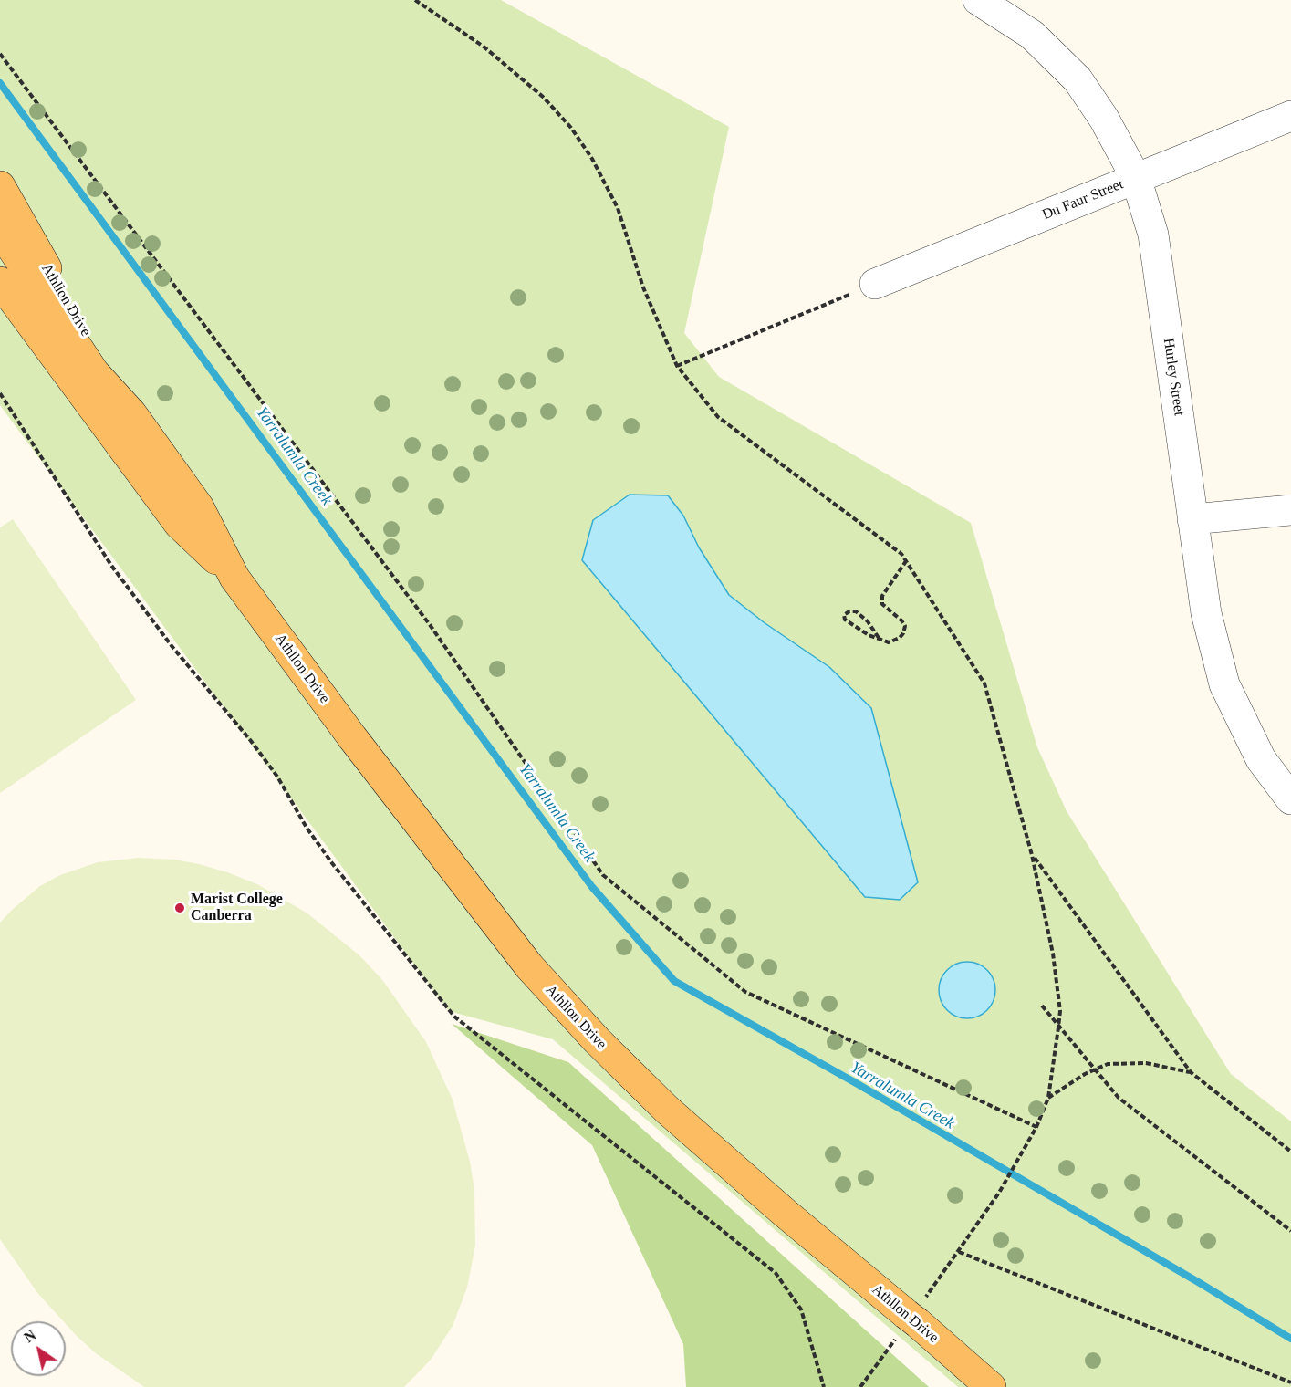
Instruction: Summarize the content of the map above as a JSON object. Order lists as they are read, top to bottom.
{
  "streets": {
    "main road": ["Athllon Drive"],
    "street": ["Du Faur Street", "Hurley Street"]
  },
  "crossings": [
    ["Du Faur Street", "Hurley Street"]
  ],
  "water": ["Yarralumla Creek"],
  "places": ["Marist College Canberra"],
  "north": "top left"
}
